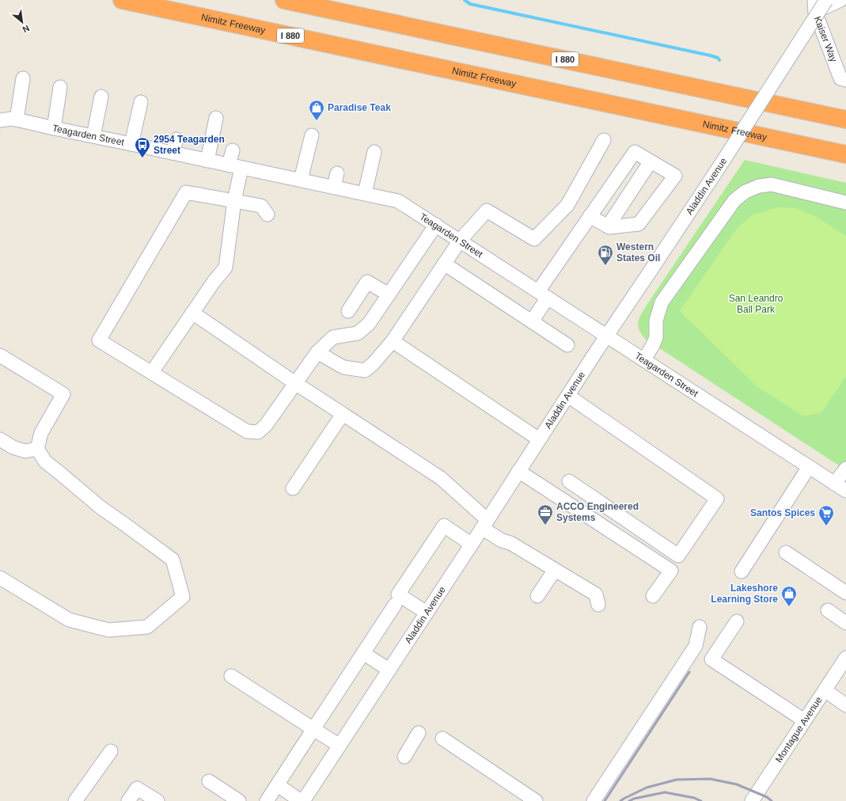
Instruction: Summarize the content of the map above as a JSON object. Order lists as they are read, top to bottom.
{
  "streets": {
    "highway": ["Nimitz Freeway", "I 880"],
    "street": [
      "Kaiser Way",
      "Teagarden Street",
      "Aladdin Avenue",
      "Montague Avenue"
    ]
  },
  "crossings": [
    ["Teagarden Street", "Aladdin Avenue"]
  ],
  "parks": ["San Leandro Ball Park"],
  "places": {
    "shop": ["Paradise Teak", "Lakeshore Learning Store"],
    "bus stop": ["2954 Teagarden Street"],
    "fuel station": ["Western States Oil"],
    "office": ["ACCO Engineered Systems"],
    "supermarket": ["Santos Spices"]
  },
  "north": "bottom right"
}
